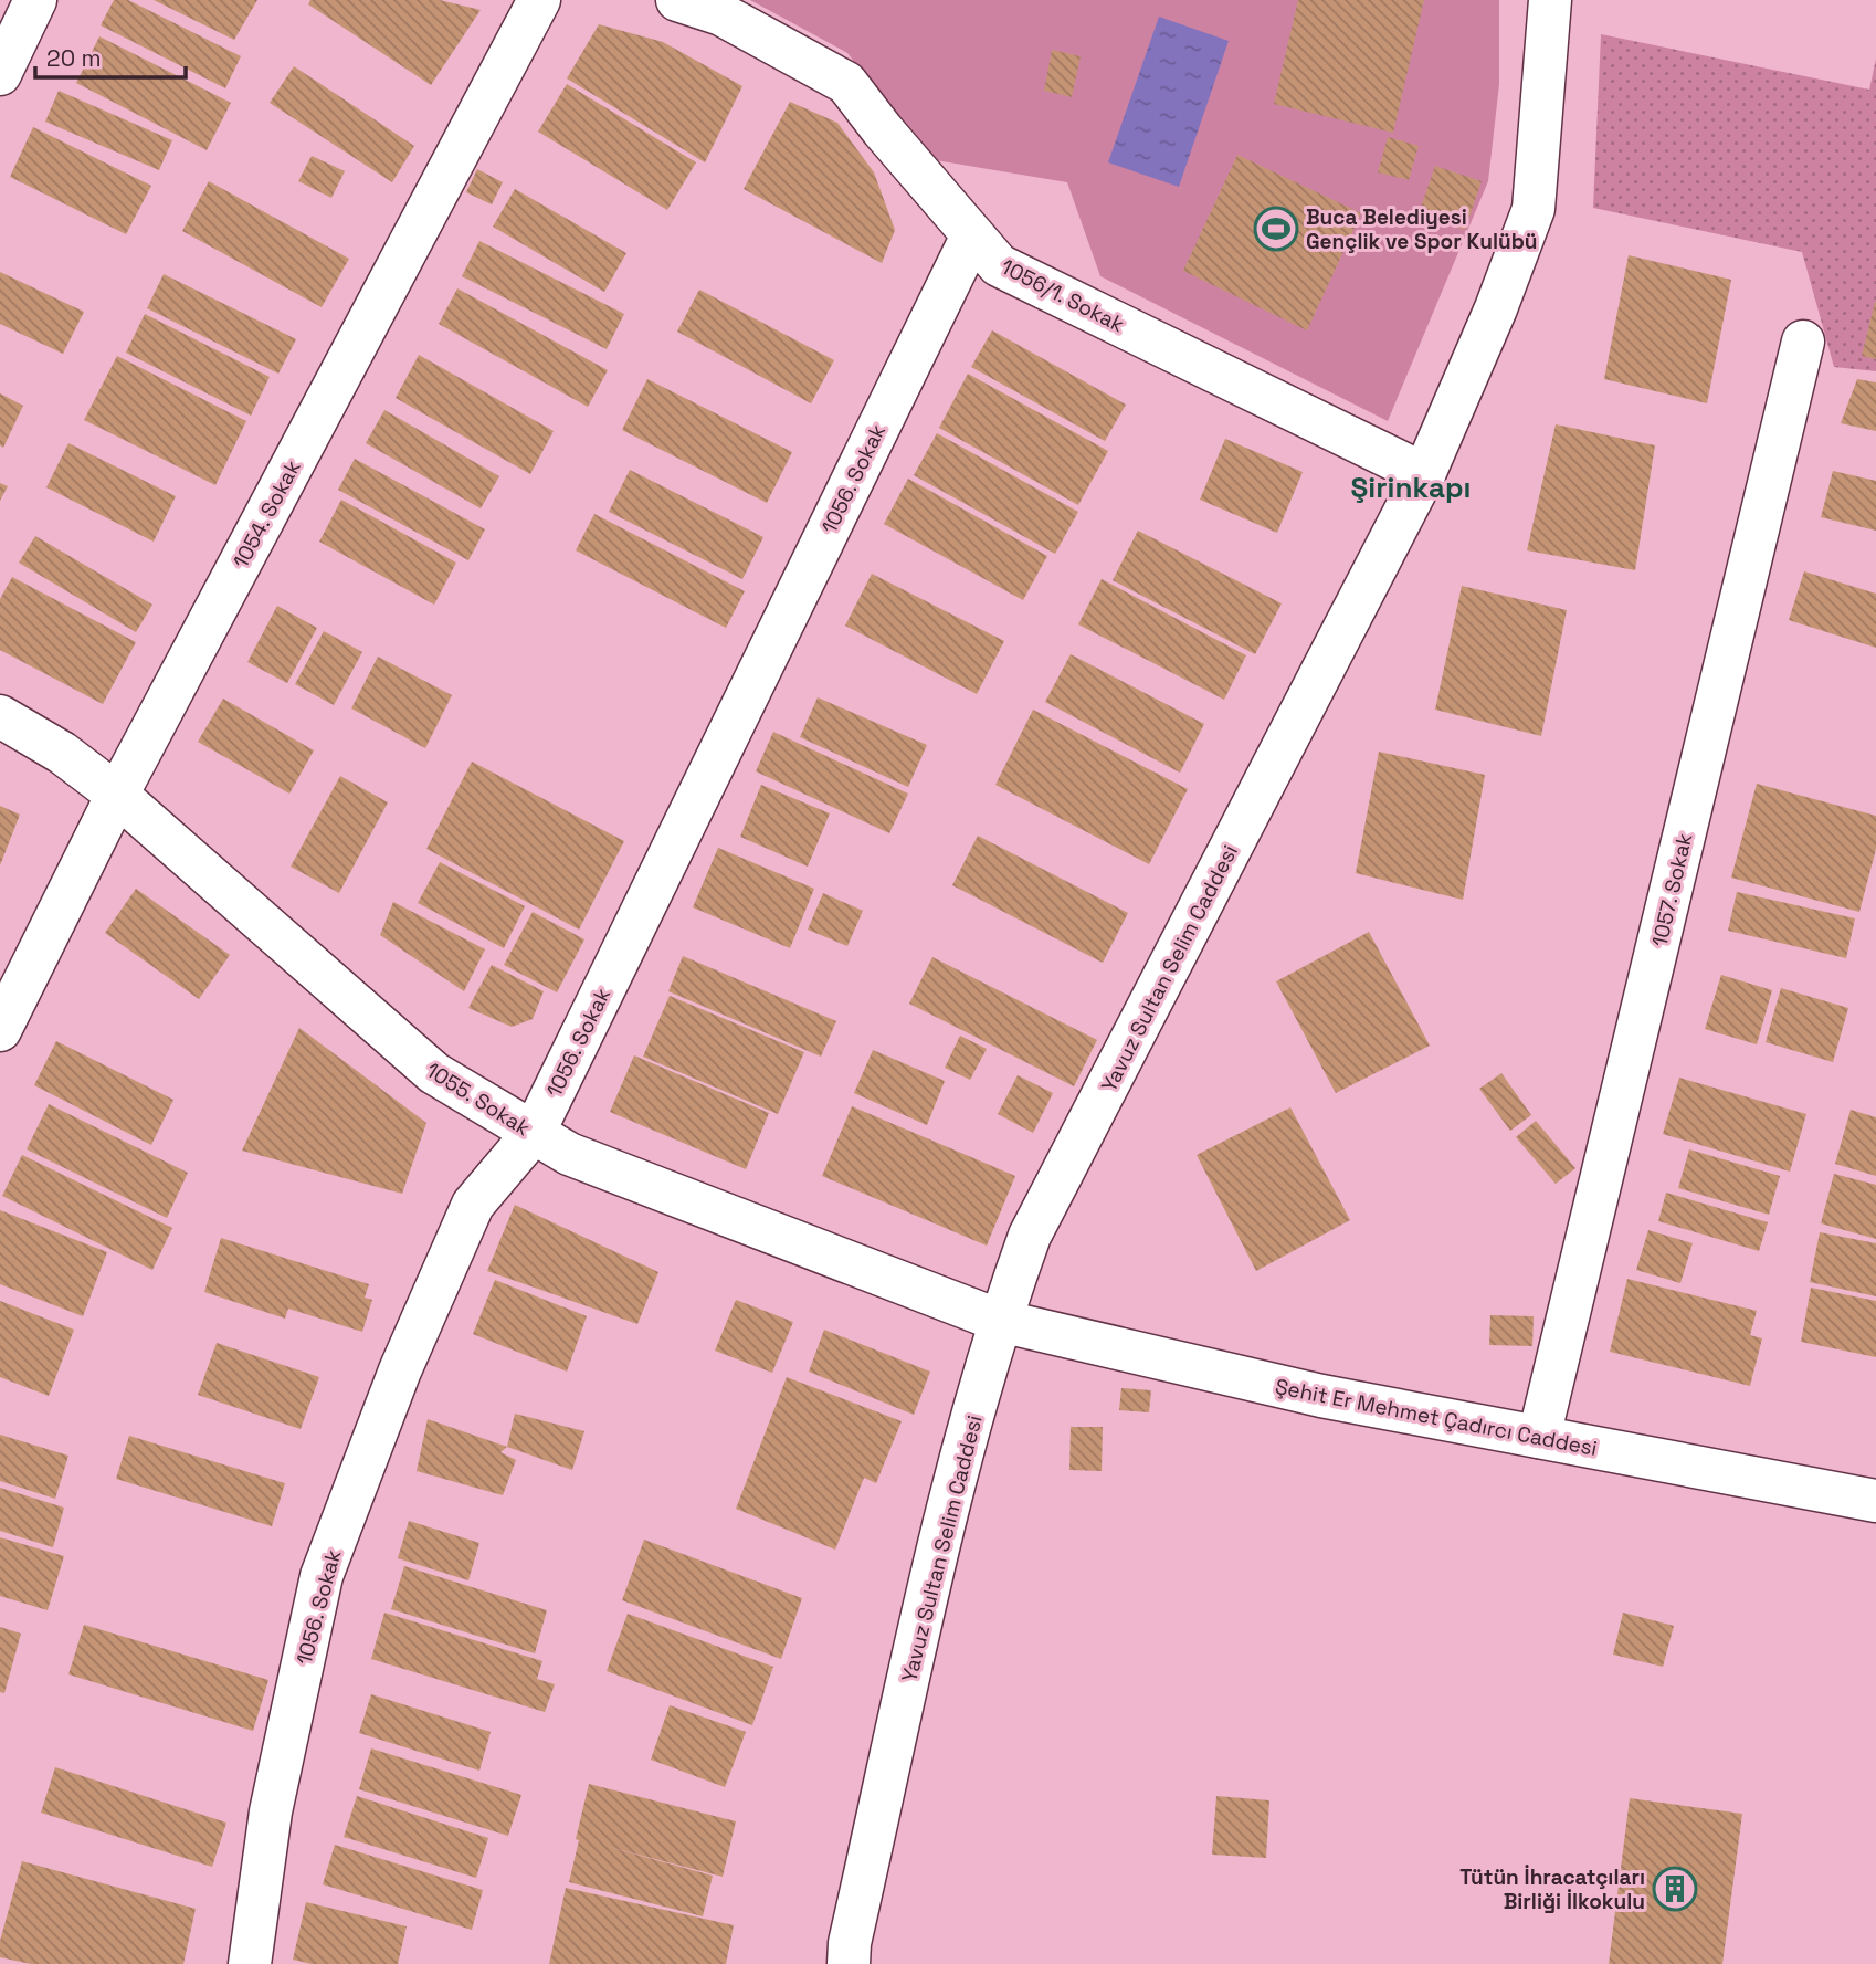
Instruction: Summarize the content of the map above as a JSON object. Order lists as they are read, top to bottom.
{
  "streets": {
    "street": [
      "1056/1. Sokak",
      "1056. Sokak",
      "1054. Sokak",
      "1057. Sokak",
      "Yavuz Sultan Selim Caddesi",
      "1055. Sokak",
      "Şehit Er Mehmet Çadırcı Caddesi"
    ]
  },
  "crossings": [
    ["1056/1. Sokak", "1056. Sokak"],
    ["1056/1. Sokak", "Yavuz Sultan Selim Caddesi"],
    ["1056. Sokak", "1055. Sokak"],
    ["1054. Sokak", "1055. Sokak"],
    ["1057. Sokak", "Şehit Er Mehmet Çadırcı Caddesi"],
    ["Yavuz Sultan Selim Caddesi", "1055. Sokak"],
    ["Yavuz Sultan Selim Caddesi", "Şehit Er Mehmet Çadırcı Caddesi"],
    ["1055. Sokak", "Şehit Er Mehmet Çadırcı Caddesi"]
  ],
  "districts": ["Şirinkapı"],
  "places": {
    "sports": ["Buca Belediyesi Gençlik ve Spor Kulübü"],
    "building": ["Tütün İhracatçıları Birliği İlkokulu"]
  },
  "scale_bar": "20 m"
}
